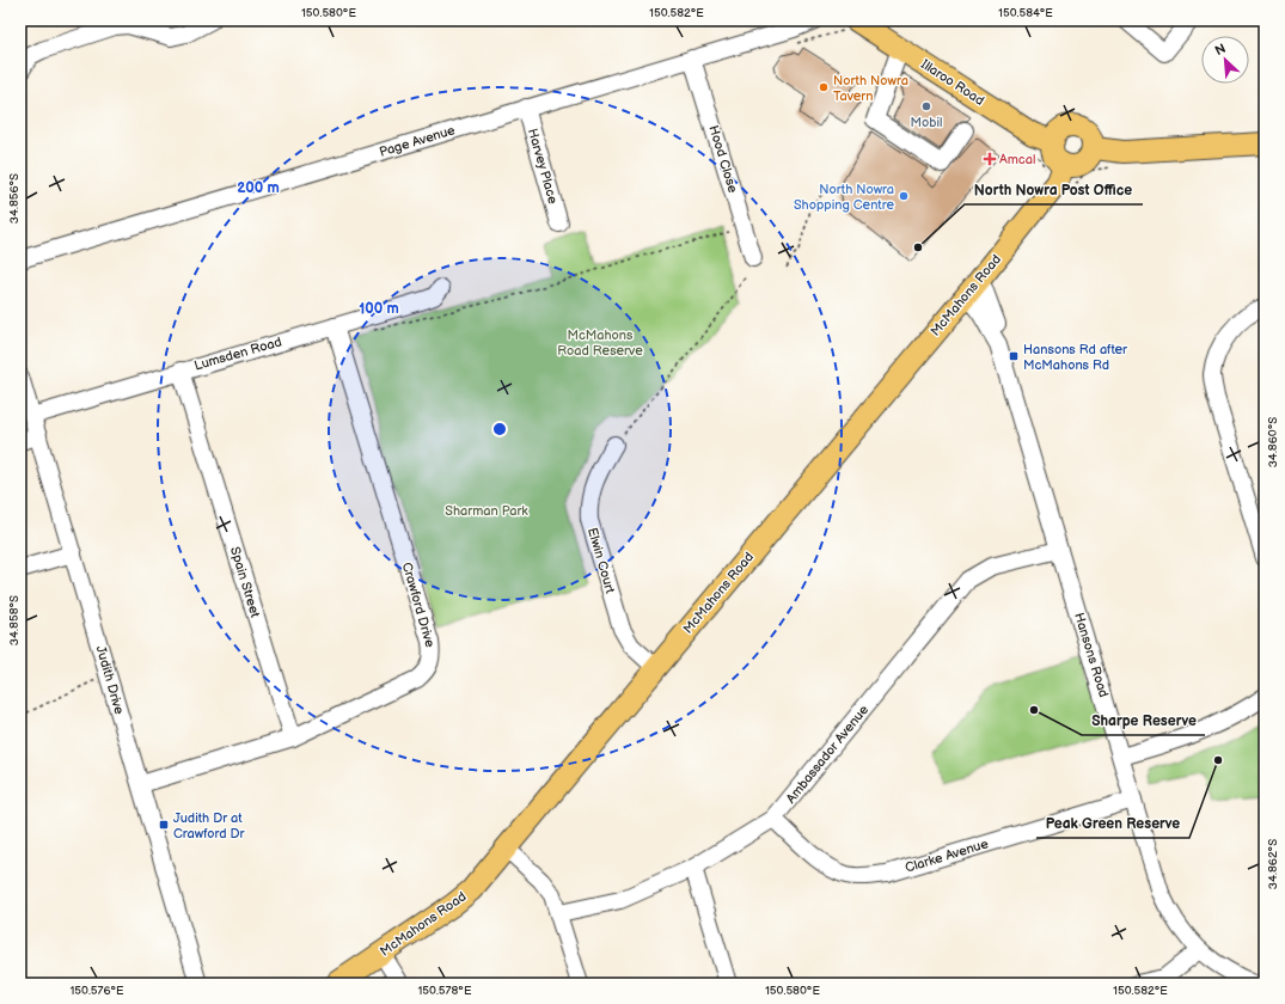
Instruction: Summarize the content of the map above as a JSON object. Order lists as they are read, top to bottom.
{
  "streets": {
    "main road": ["Illaroo Road", "McMahons Road"],
    "street": [
      "Page Avenue",
      "Hood Close",
      "Harvey Place",
      "Lumsden Road",
      "Elwin Court",
      "Spain Street",
      "Crawford Drive",
      "Hansons Road",
      "Judith Drive",
      "Ambassador Avenue",
      "Clarke Avenue"
    ]
  },
  "crossings": [
    ["Illaroo Road", "McMahons Road"],
    ["Page Avenue", "Hood Close"],
    ["Page Avenue", "Harvey Place"],
    ["McMahons Road", "Elwin Court"],
    ["McMahons Road", "Hansons Road"],
    ["Lumsden Road", "Spain Street"],
    ["Lumsden Road", "Crawford Drive"],
    ["Lumsden Road", "Judith Drive"],
    ["Spain Street", "Crawford Drive"],
    ["Crawford Drive", "Judith Drive"],
    ["Hansons Road", "Ambassador Avenue"],
    ["Hansons Road", "Clarke Avenue"],
    ["Ambassador Avenue", "Clarke Avenue"]
  ],
  "parks": ["McMahons Road Reserve", "Sharman Park"],
  "places": {
    "other": [
      "North Nowra Tavern",
      "Mobil",
      "North Nowra Shopping Centre",
      "North Nowra Post Office",
      "Sharpe Reserve",
      "Peak Green Reserve"
    ],
    "health": ["Amcal"],
    "transit": ["Hansons Rd after McMahons Rd", "Judith Dr at Crawford Dr"]
  },
  "north": "top left",
  "coordinates": [
    "150.580°E",
    "150.582°E",
    "150.584°E",
    "34.856°S",
    "34.860°S",
    "34.858°S",
    "34.862°S",
    "150.576°E",
    "150.578°E"
  ],
  "rings": ["200 m", "100 m"]
}
